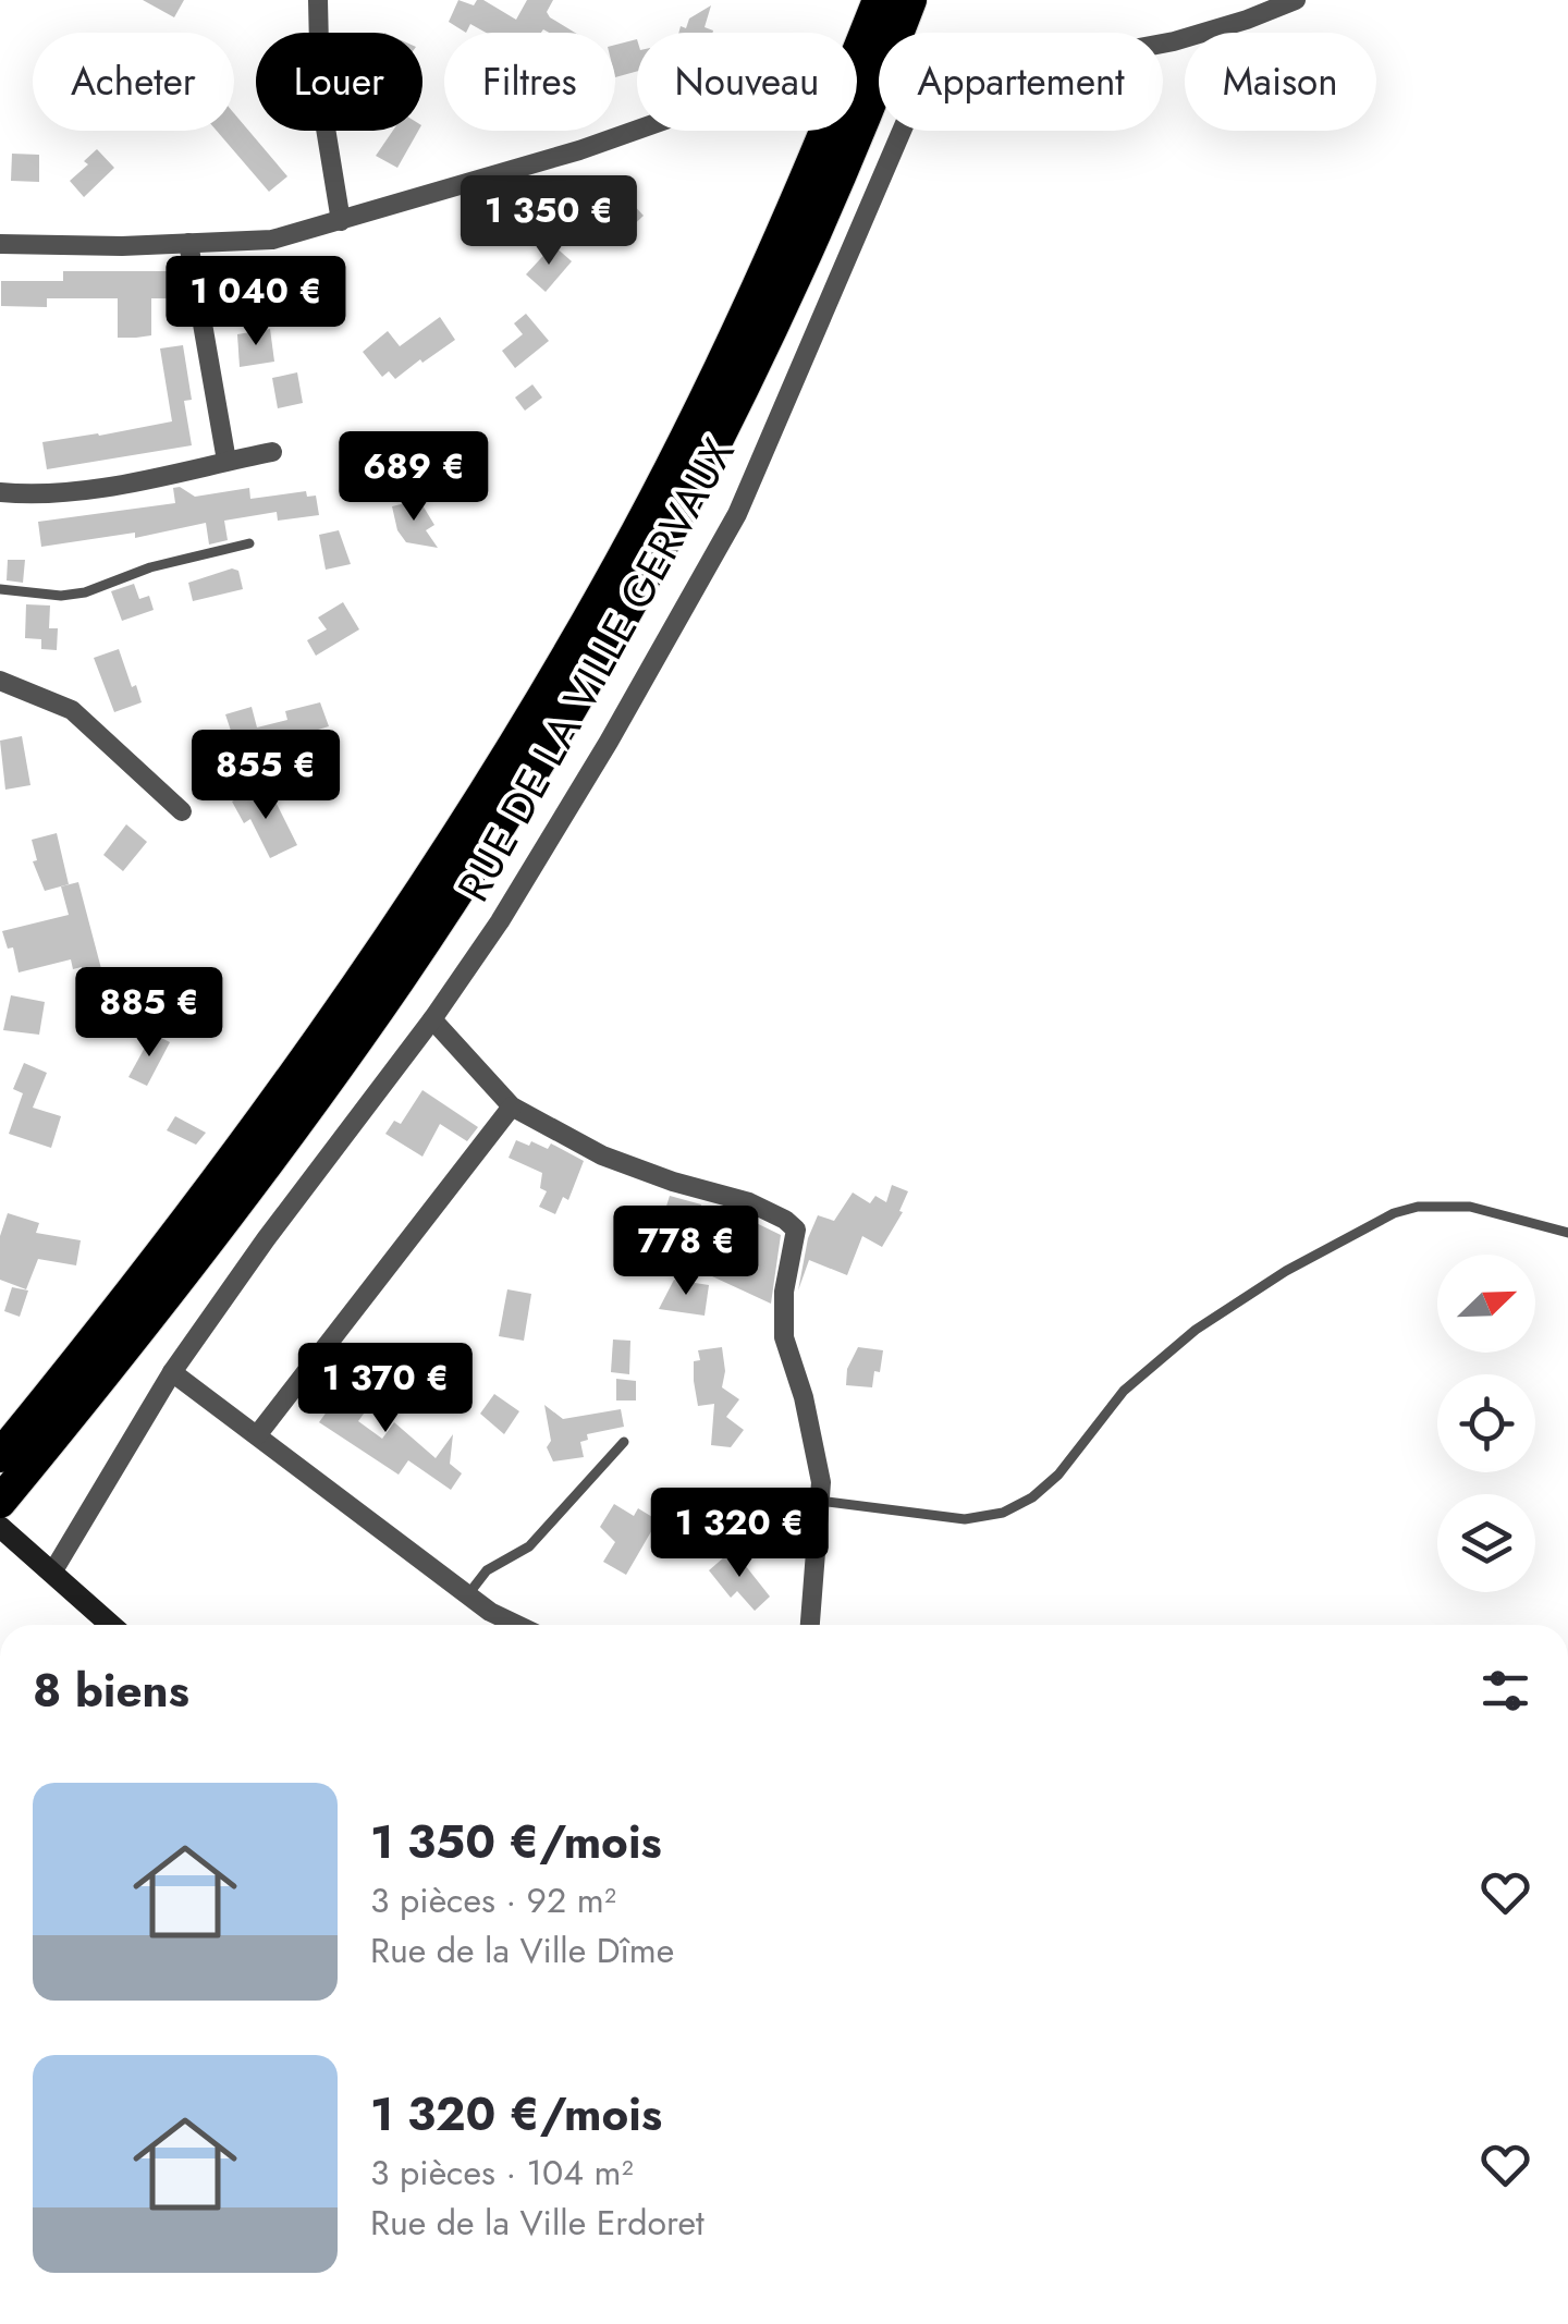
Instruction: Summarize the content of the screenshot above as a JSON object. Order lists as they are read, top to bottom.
{
  "streets": {
    "street": ["RUE DE LA VILLE GERVAUX"]
  },
  "north": "top right",
  "page": {
    "chip": [
      "Acheter",
      "Louer",
      "Filtres",
      "Nouveau",
      "Appartement",
      "Maison"
    ],
    "price": [
      "1 350 €",
      "1 040 €",
      "689 €",
      "855 €",
      "885 €",
      "778 €",
      "1 370 €",
      "1 320 €"
    ],
    "heading": "8 biens",
    "list": [
      {
        "name": "1 350 €/mois",
        "note": "3 pièces · 92 m² · Rue de la Ville Dîme"
      },
      {
        "name": "1 320 €/mois",
        "note": "3 pièces · 104 m² · Rue de la Ville Erdoret"
      }
    ]
  }
}
